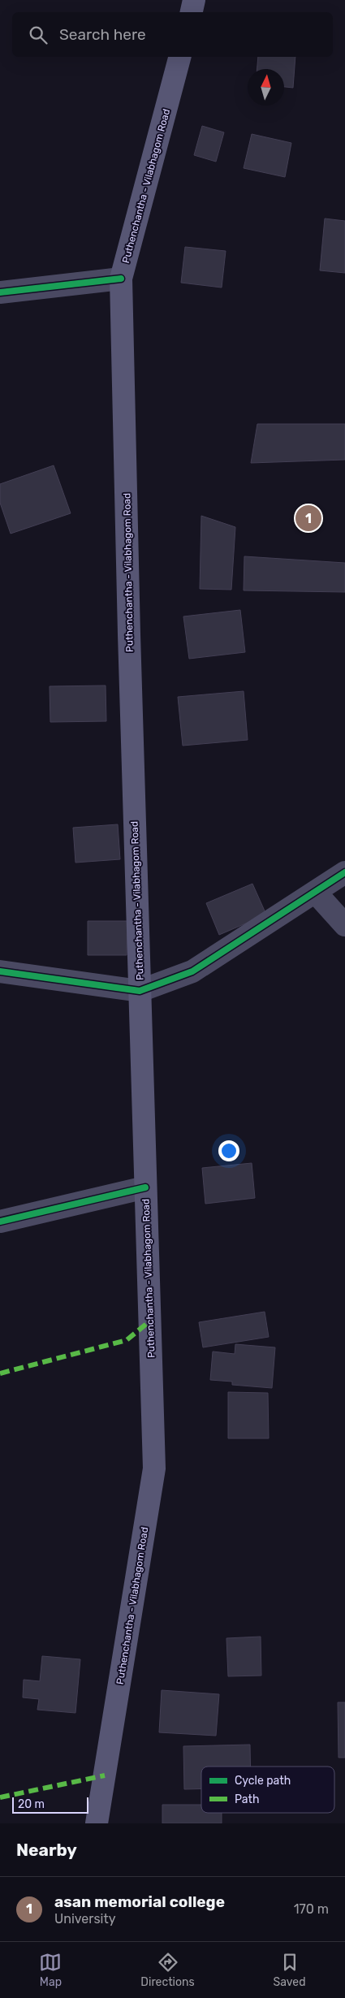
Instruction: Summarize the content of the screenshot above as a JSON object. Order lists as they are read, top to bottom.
{
  "streets": {
    "main road": ["Puthenchantha - Vilabhagom Road"]
  },
  "legend": ["Cycle path", "Path"],
  "scale_bar": "20 m",
  "north": "top",
  "page": {
    "search": "Search here",
    "pins": "1",
    "scale": "20 m",
    "heading": "Nearby",
    "list": [
      {
        "mark": "1",
        "name": "asan memorial college",
        "note": "University",
        "value": "170 m"
      }
    ],
    "nav": ["Map", "Directions", "Saved"]
  }
}
